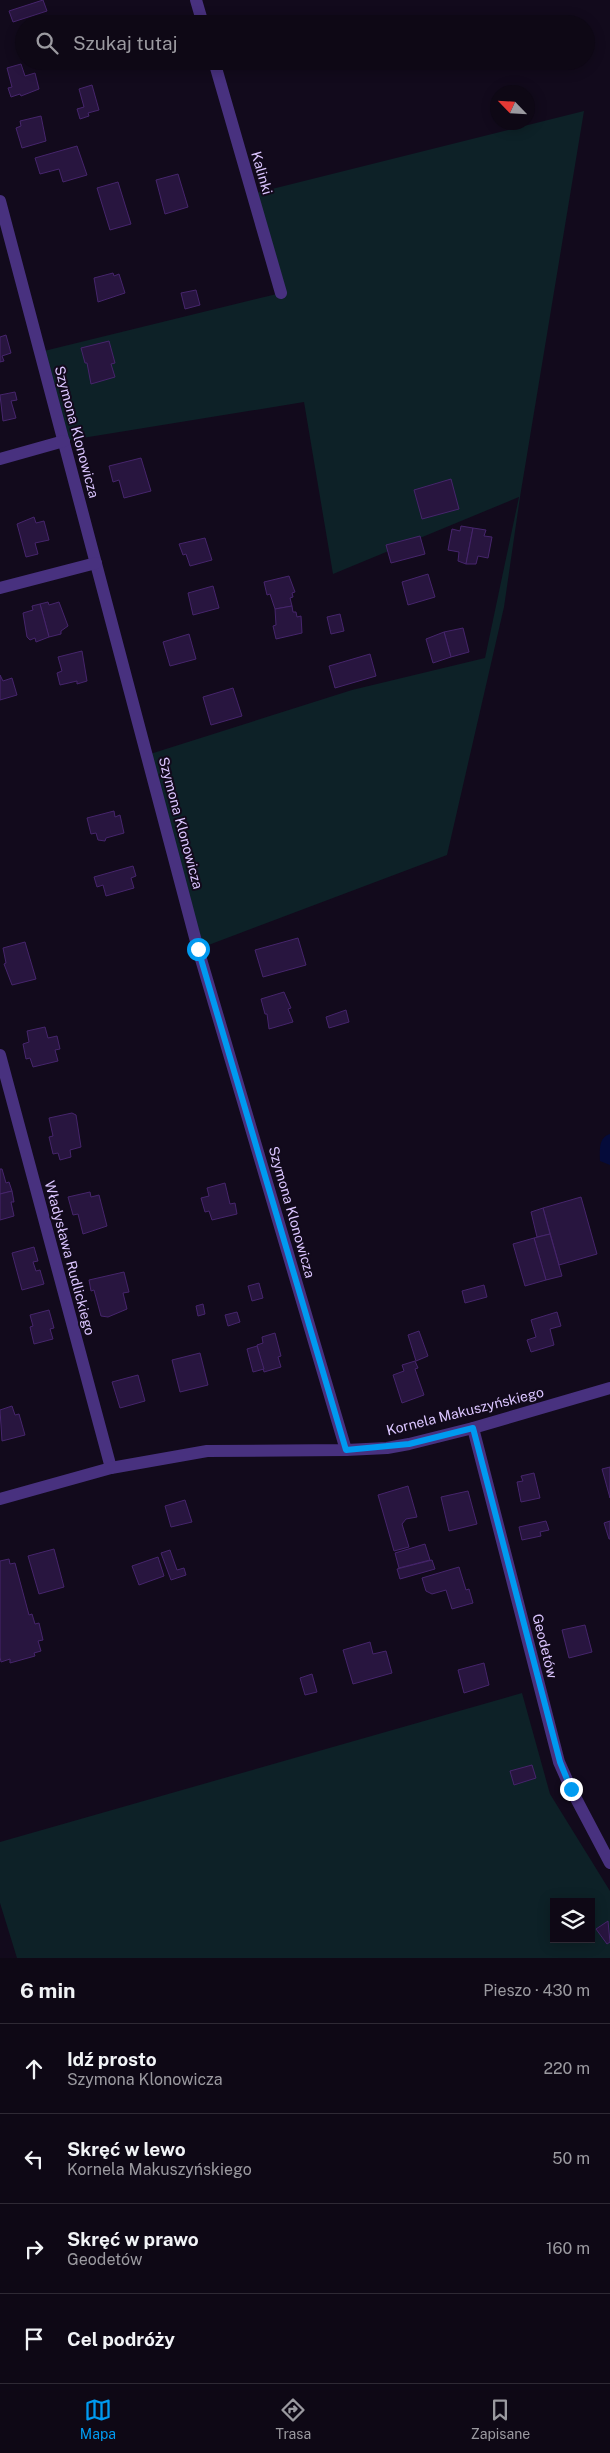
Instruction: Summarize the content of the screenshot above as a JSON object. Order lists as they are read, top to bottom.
{
  "streets": {
    "street": [
      "Kalinki",
      "Szymona Klonowicza",
      "Władysława Rudlickiego",
      "Kornela Makuszyńskiego",
      "Geodetów"
    ]
  },
  "crossings": [
    ["Szymona Klonowicza", "Kornela Makuszyńskiego"],
    ["Władysława Rudlickiego", "Kornela Makuszyńskiego"],
    ["Kornela Makuszyńskiego", "Geodetów"]
  ],
  "north": "top left",
  "page": {
    "search": "Szukaj tutaj",
    "heading": ["6 min", "Pieszo · 430 m"],
    "list": [
      ["Idź prosto", "Szymona Klonowicza", "220 m"],
      ["Skręć w lewo", "Kornela Makuszyńskiego", "50 m"],
      ["Skręć w prawo", "Geodetów", "160 m"],
      "Cel podróży"
    ],
    "nav": ["Mapa", "Trasa", "Zapisane"]
  }
}
